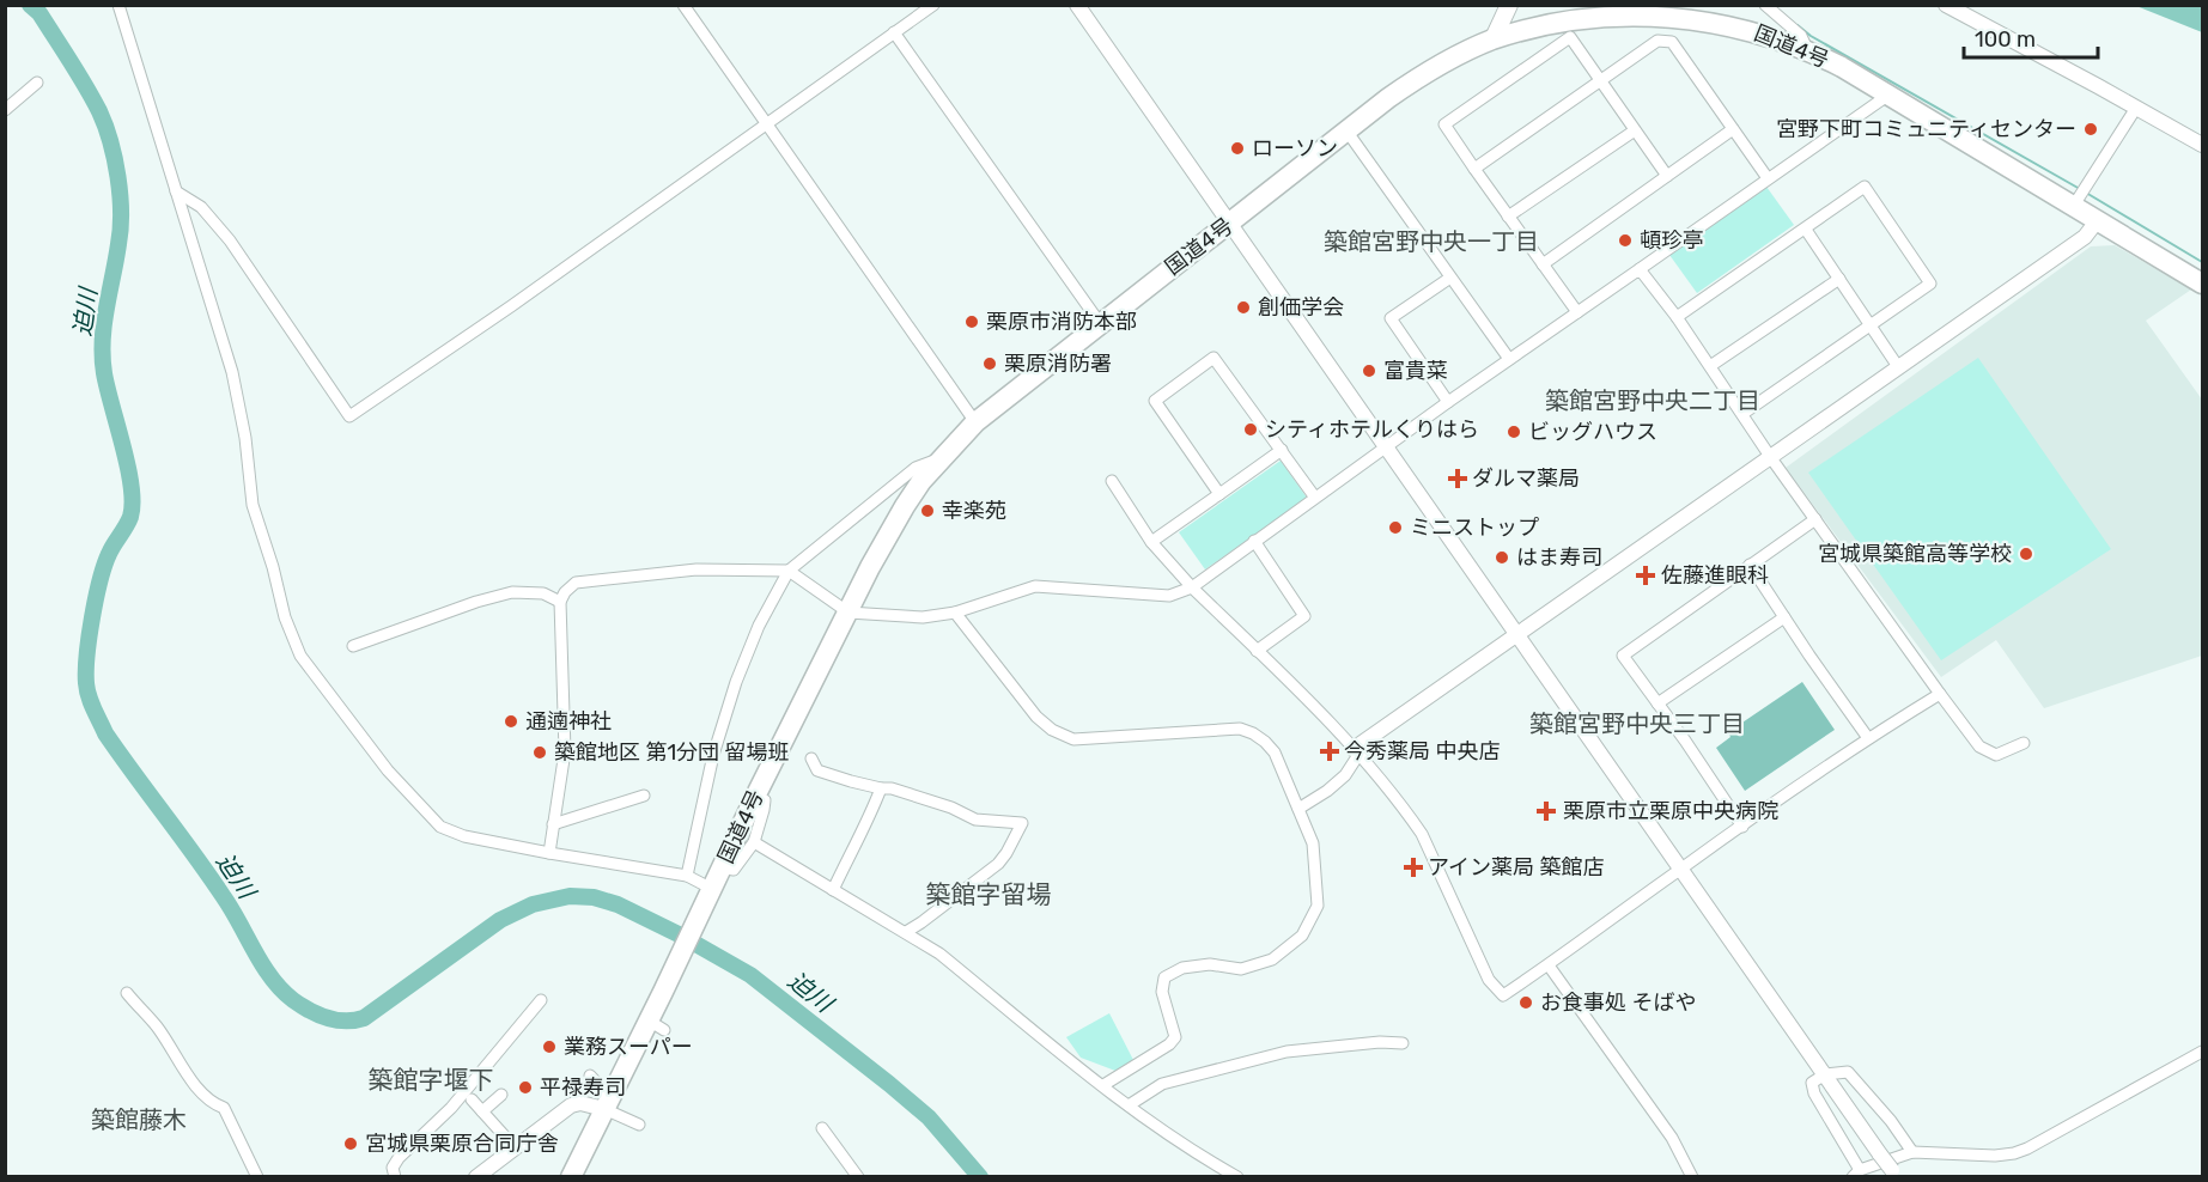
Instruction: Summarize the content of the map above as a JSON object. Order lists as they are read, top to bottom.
{
  "streets": {
    "highway": ["国道4号"]
  },
  "districts": [
    "築館宮野中央一丁目",
    "築館宮野中央二丁目",
    "築館宮野中央三丁目",
    "築館字留場",
    "築館字堰下",
    "築館藤木"
  ],
  "water": ["迫川"],
  "places": {
    "other": [
      "宮野下町コミュニティセンター",
      "ローソン",
      "頓珍亭",
      "創価学会",
      "栗原市消防本部",
      "栗原消防署",
      "富貴菜",
      "シティホテルくりはら",
      "ビッグハウス",
      "幸楽苑",
      "ミニストップ",
      "宮城県築館高等学校",
      "はま寿司",
      "通遖神社",
      "築館地区 第1分団 留場班",
      "お食事処 そばや",
      "業務スーパー",
      "平禄寿司",
      "宮城県栗原合同庁舎"
    ],
    "health": [
      "ダルマ薬局",
      "佐藤進眼科",
      "今秀薬局 中央店",
      "栗原市立栗原中央病院",
      "アイン薬局 築館店"
    ]
  },
  "scale_bar": "100 m"
}
